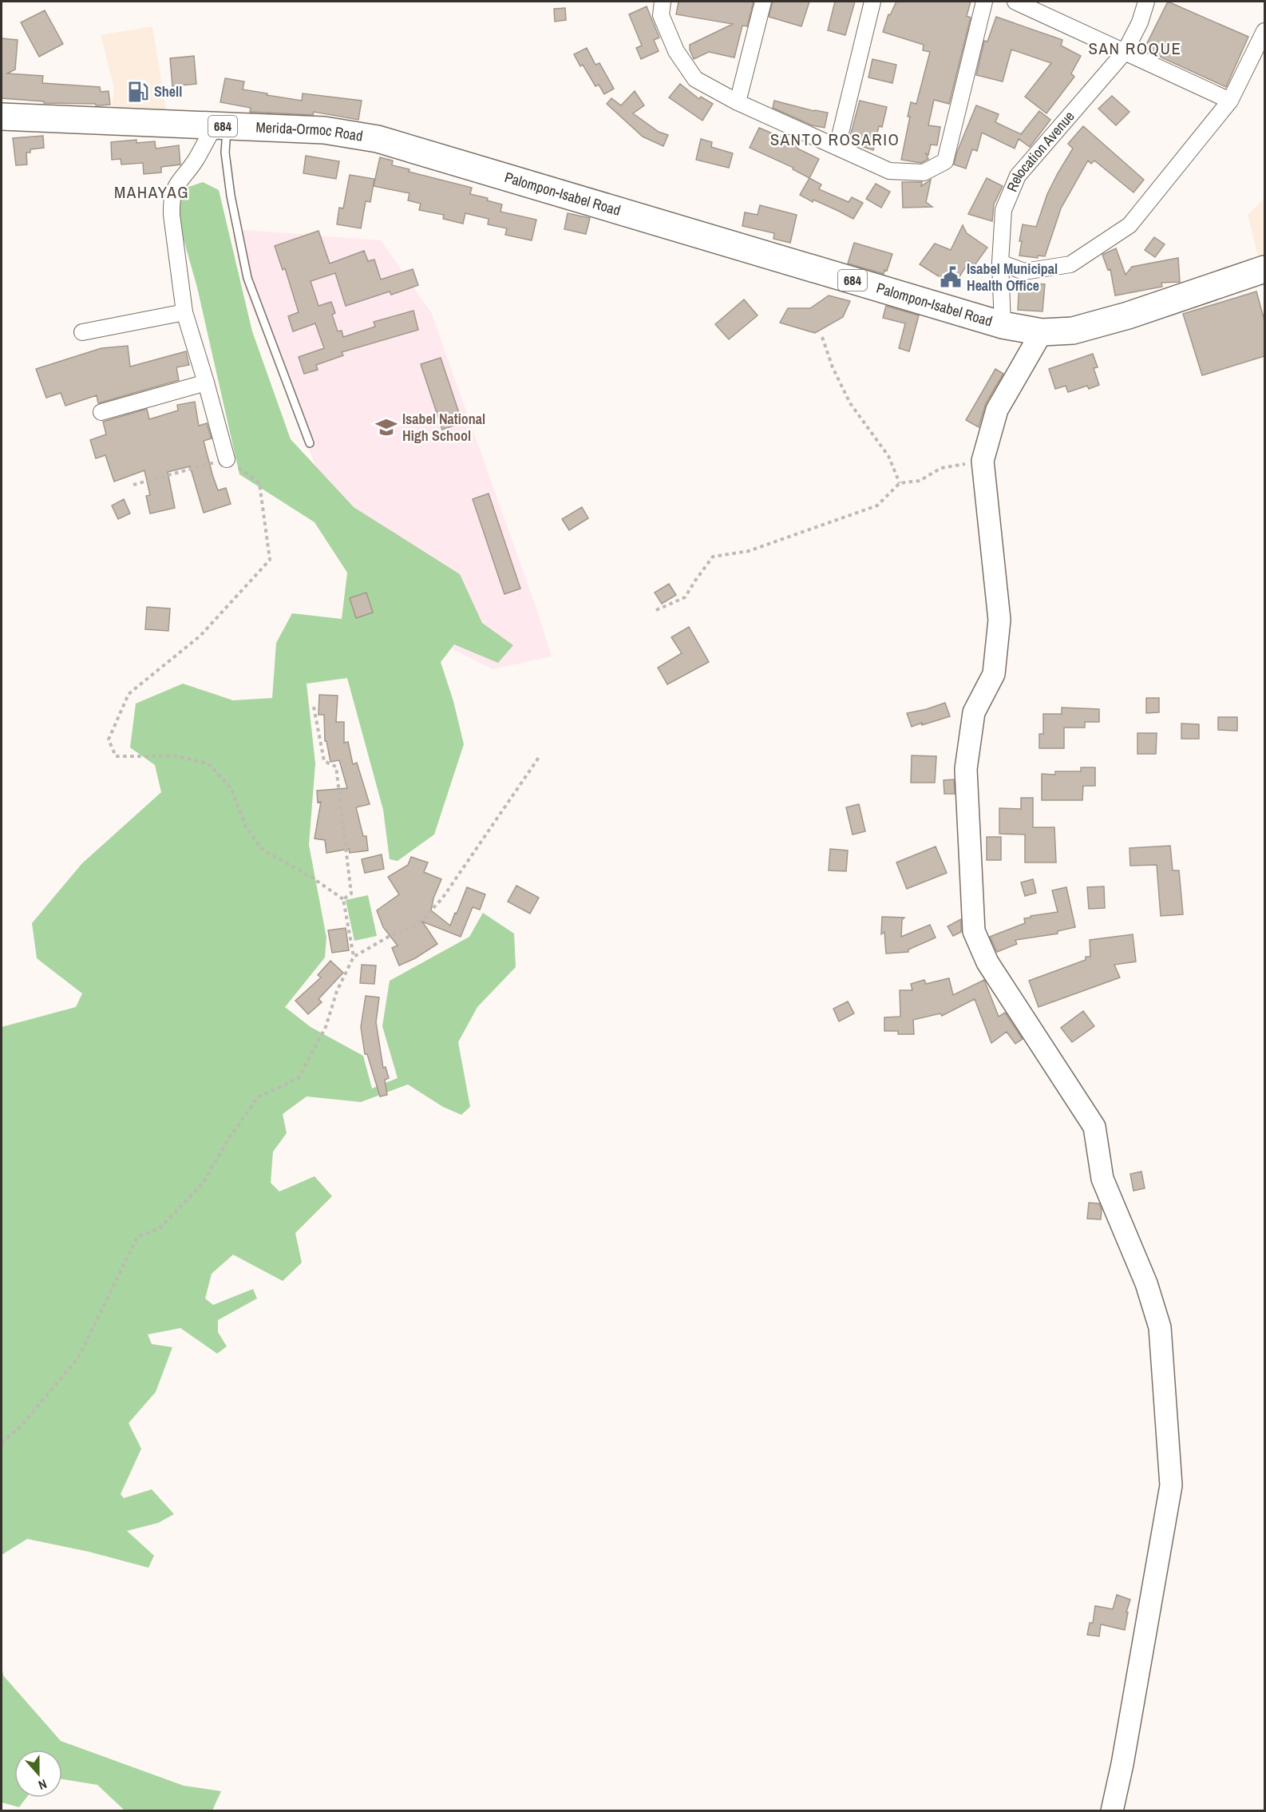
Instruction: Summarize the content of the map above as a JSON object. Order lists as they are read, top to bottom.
{
  "streets": {
    "highway": ["684", "Merida-Ormoc Road", "Palompon-Isabel Road"],
    "street": ["Relocation Avenue"]
  },
  "crossings": [
    ["Merida-Ormoc Road", "Palompon-Isabel Road"],
    ["Relocation Avenue", "Palompon-Isabel Road"]
  ],
  "districts": ["SAN ROQUE", "SANTO ROSARIO", "MAHAYAG"],
  "places": {
    "fuel station": ["Shell"],
    "public building": ["Isabel Municipal Health Office"],
    "school or university": ["Isabel National High School"]
  },
  "north": "bottom"
}
